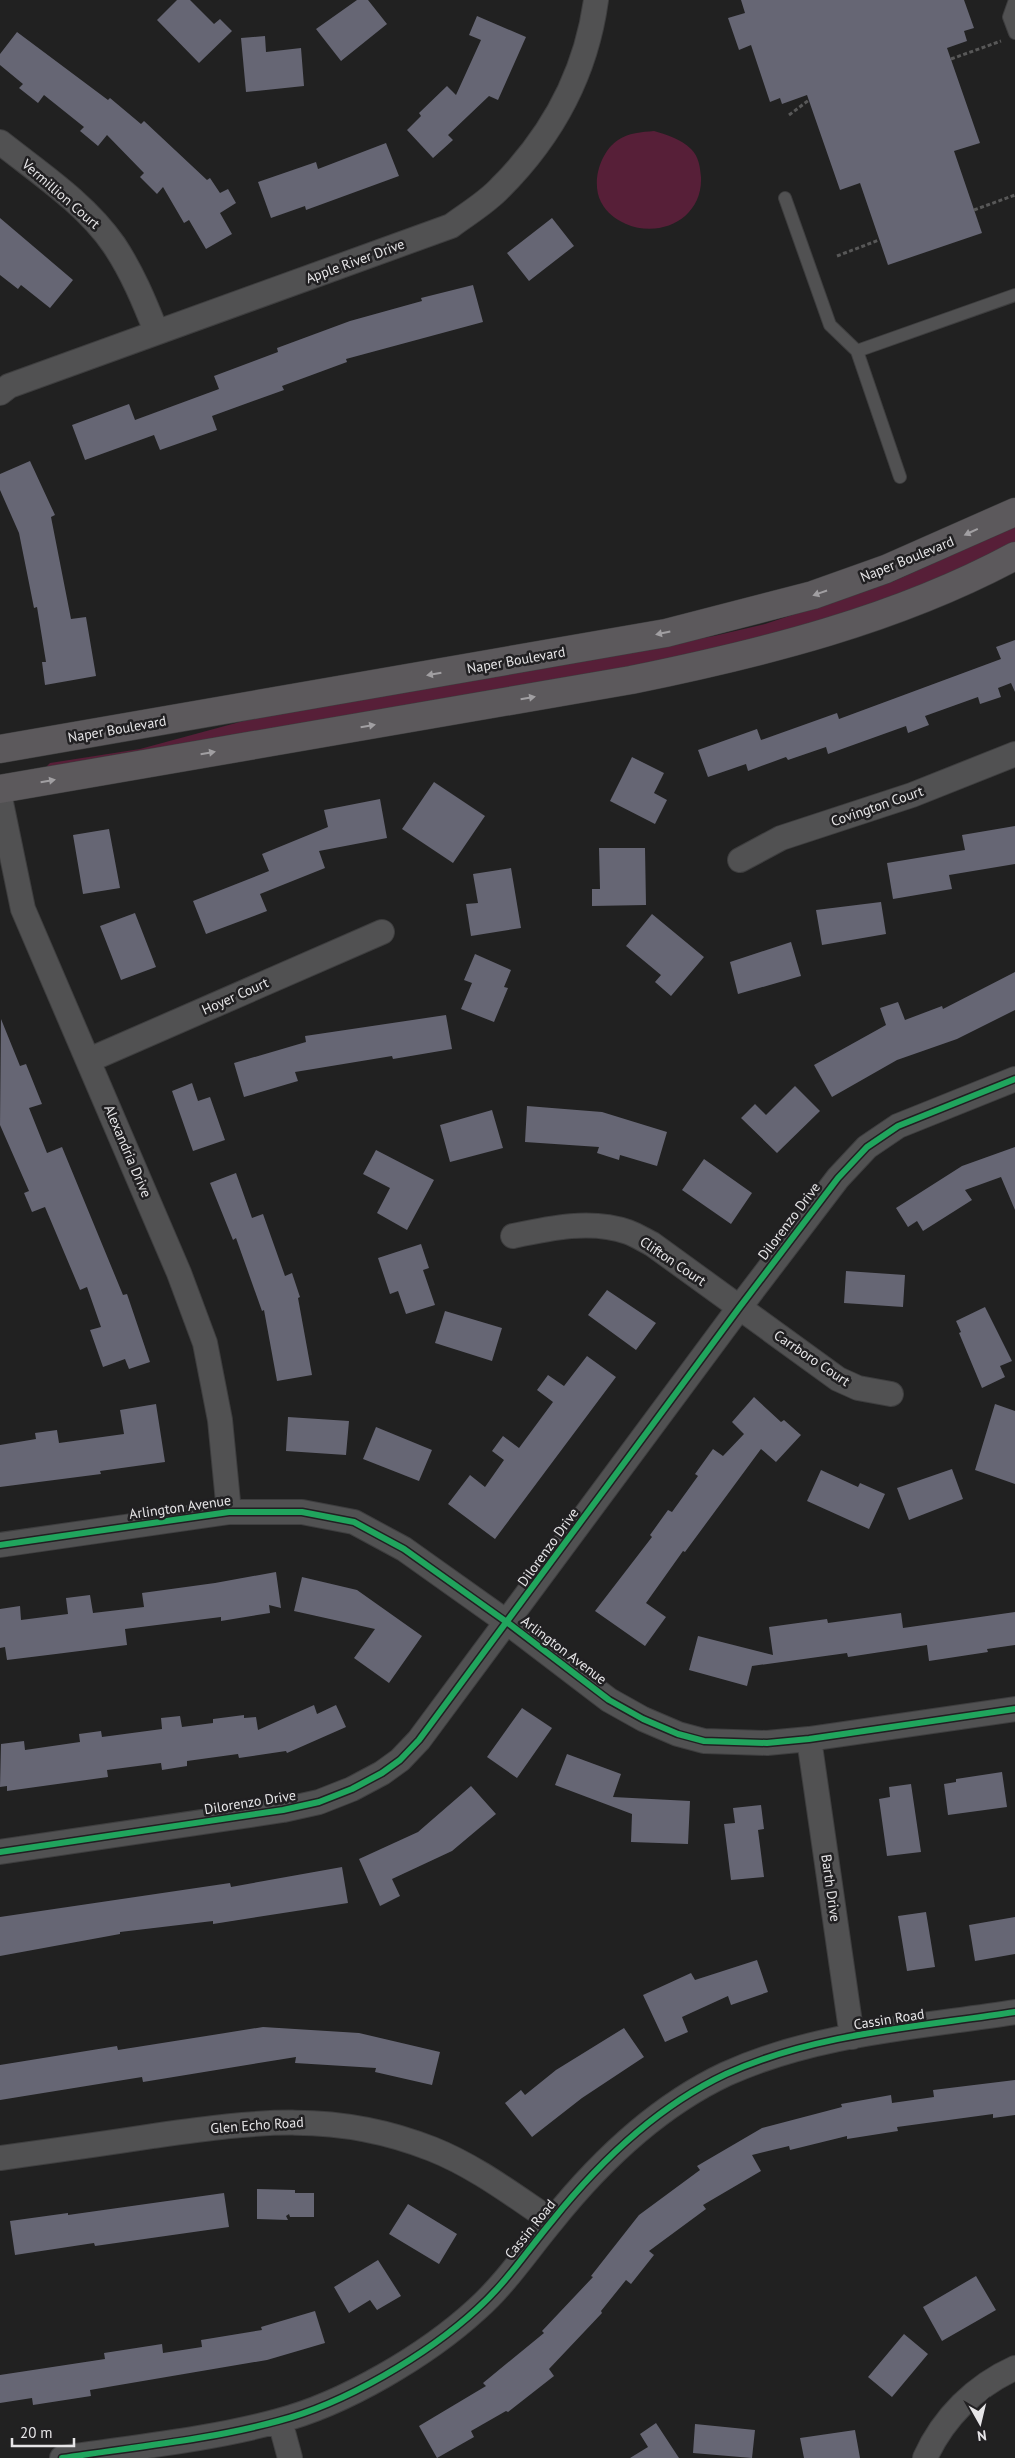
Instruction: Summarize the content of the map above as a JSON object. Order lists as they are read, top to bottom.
{
  "streets": {
    "main road": ["Naper Boulevard"],
    "street": [
      "Vermillion Court",
      "Apple River Drive",
      "Covington Court",
      "Hoyer Court",
      "Alexandria Drive",
      "Dilorenzo Drive",
      "Clifton Court",
      "Carrboro Court",
      "Arlington Avenue",
      "Barth Drive",
      "Cassin Road",
      "Glen Echo Road"
    ]
  },
  "crossings": [
    ["Vermillion Court", "Apple River Drive"],
    ["Hoyer Court", "Alexandria Drive"],
    ["Alexandria Drive", "Arlington Avenue"],
    ["Dilorenzo Drive", "Clifton Court"],
    ["Dilorenzo Drive", "Carrboro Court"],
    ["Dilorenzo Drive", "Arlington Avenue"],
    ["Clifton Court", "Carrboro Court"],
    ["Arlington Avenue", "Barth Drive"],
    ["Barth Drive", "Cassin Road"],
    ["Cassin Road", "Glen Echo Road"]
  ],
  "scale_bar": "20 m",
  "north": "bottom"
}
